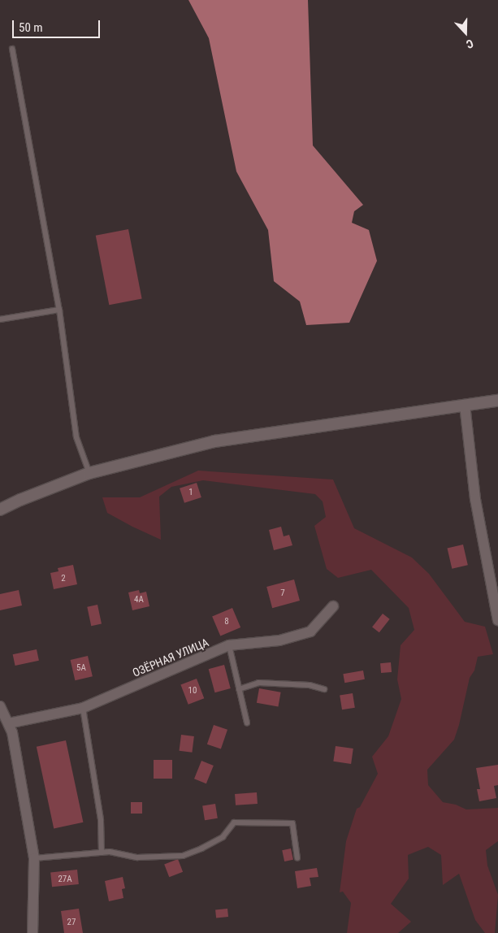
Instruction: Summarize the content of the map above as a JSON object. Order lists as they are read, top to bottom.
{
  "streets": {
    "street": ["ОЗЁРНАЯ УЛИЦА"]
  },
  "house_numbers": [
    "1",
    "2",
    "7",
    "4А",
    "8",
    "5А",
    "10",
    "27А",
    "27"
  ],
  "scale_bar": "50 m",
  "north": "bottom"
}
